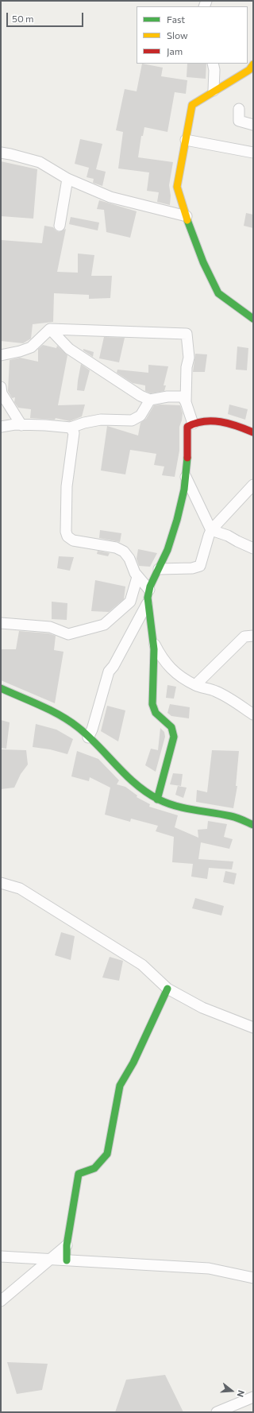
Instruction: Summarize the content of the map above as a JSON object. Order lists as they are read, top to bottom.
{
  "legend": ["Fast", "Slow", "Jam"],
  "scale_bar": "50 m",
  "north": "right"
}
